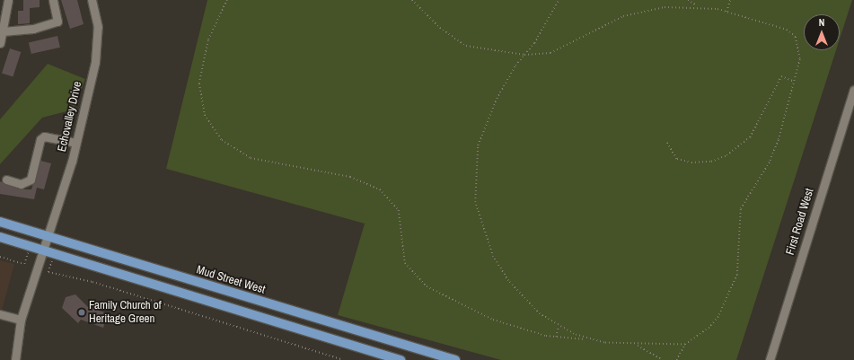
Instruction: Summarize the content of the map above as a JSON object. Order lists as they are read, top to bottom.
{
  "streets": {
    "main road": ["Mud Street West"],
    "street": ["Echovalley Drive", "First Road West"]
  },
  "crossings": [
    ["Echovalley Drive", "Mud Street West"]
  ],
  "places": ["Family Church of Heritage Green"],
  "north": "top"
}
